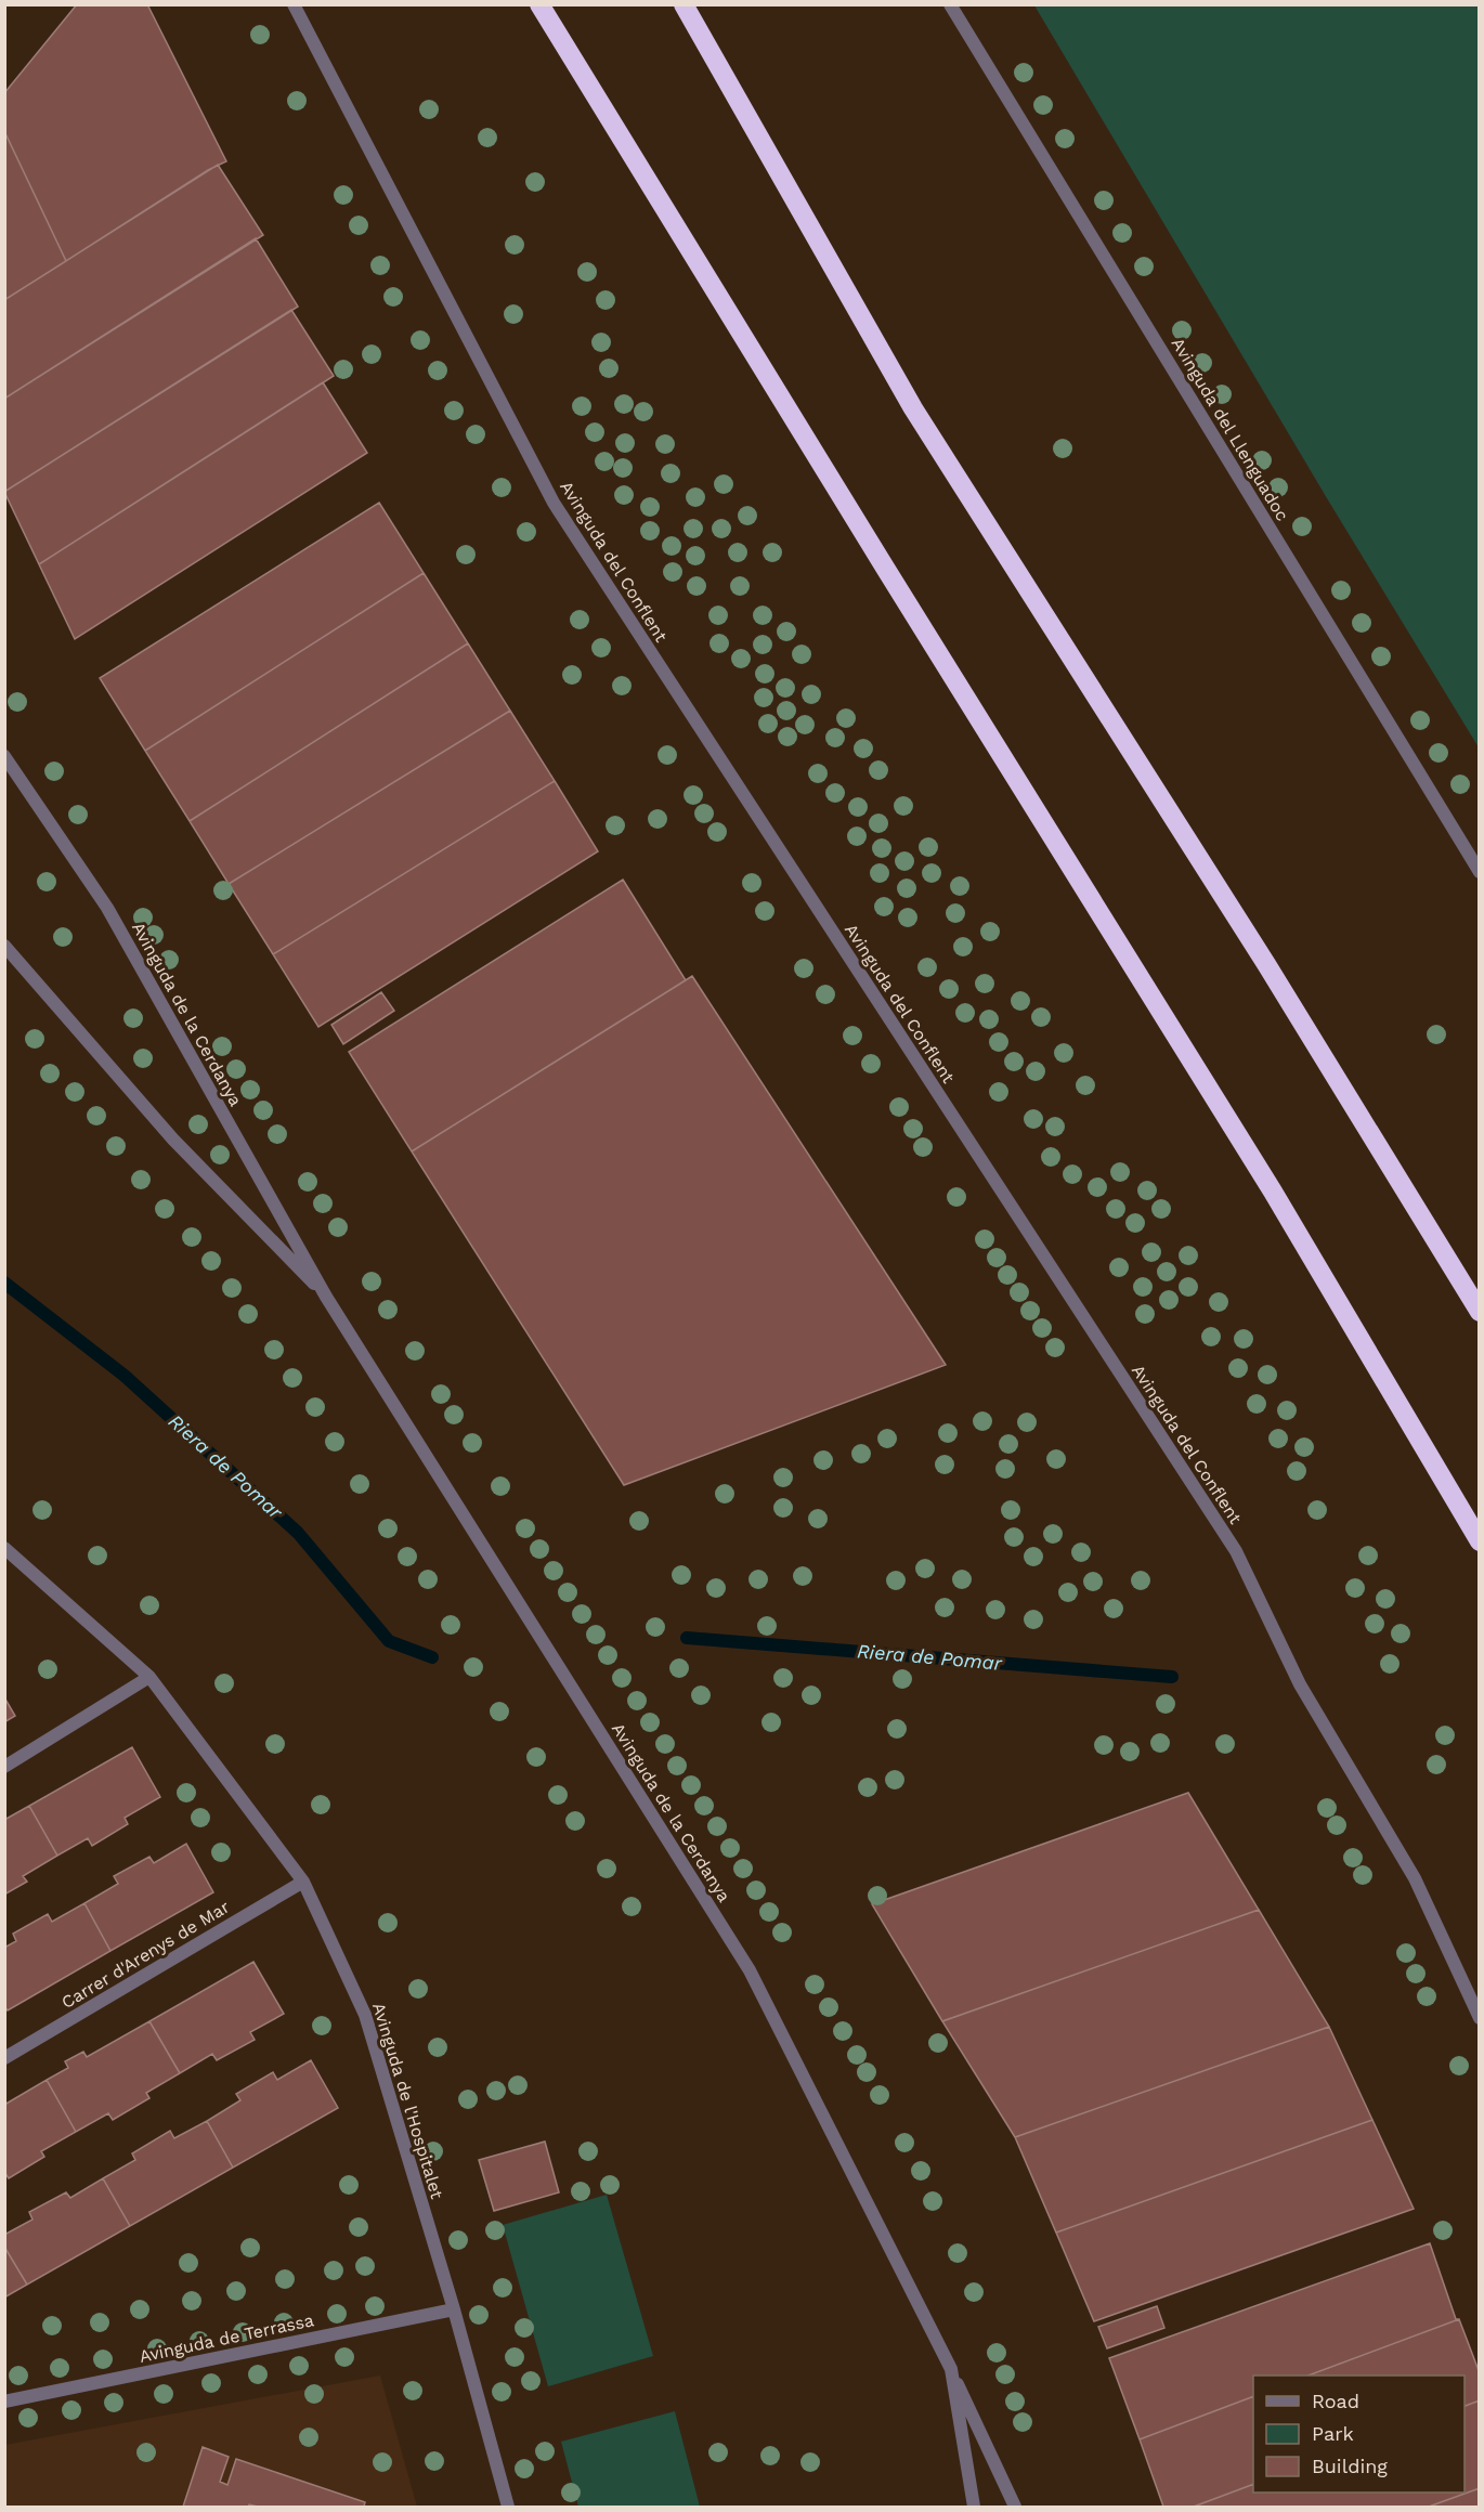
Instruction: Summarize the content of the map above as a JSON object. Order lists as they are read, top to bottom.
{
  "streets": {
    "street": [
      "Avinguda del Llenguadoc",
      "Avinguda del Conflent",
      "Avinguda de la Cerdanya",
      "Carrer d'Arenys de Mar",
      "Avinguda de l'Hospitalet",
      "Avinguda de Terrassa"
    ]
  },
  "crossings": [
    ["Carrer d'Arenys de Mar", "Avinguda de l'Hospitalet"],
    ["Avinguda de l'Hospitalet", "Avinguda de Terrassa"]
  ],
  "water": ["Riera de Pomar"],
  "legend": ["Road", "Park", "Building"]
}
